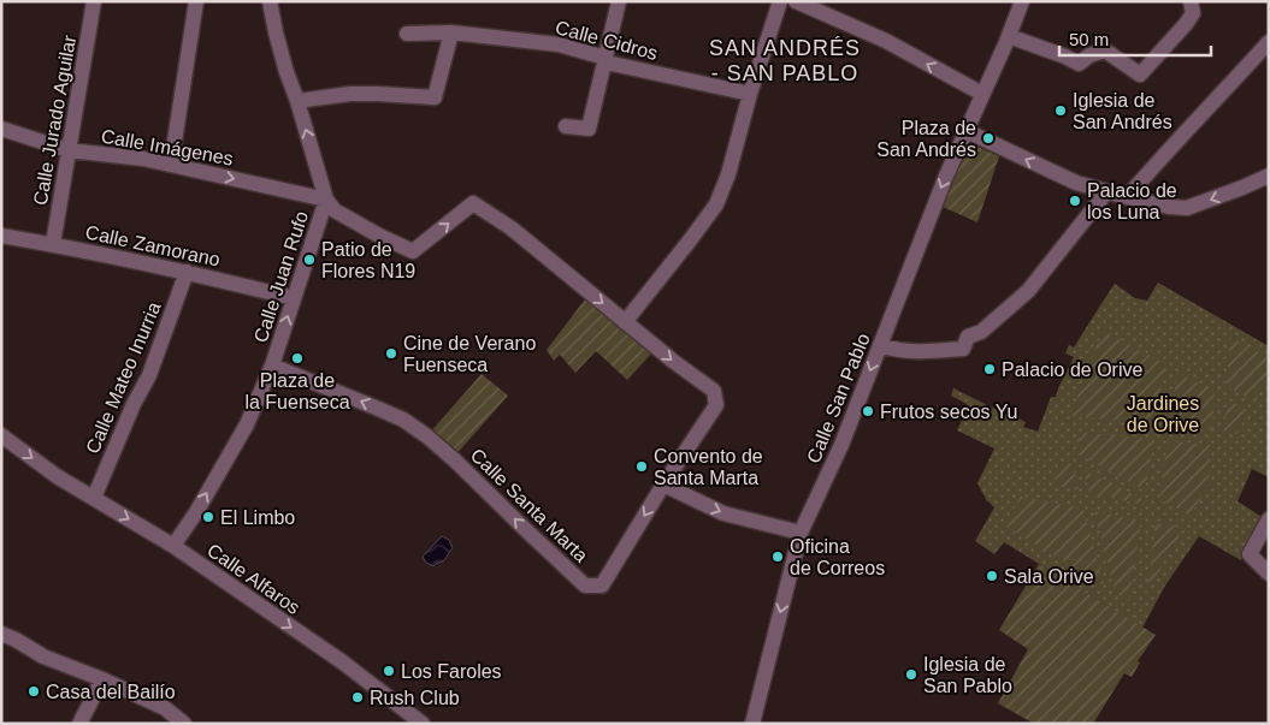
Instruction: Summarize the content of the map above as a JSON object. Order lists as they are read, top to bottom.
{
  "streets": {
    "street": [
      "Calle Cidros",
      "Calle Jurado Aguilar",
      "Calle Imágenes",
      "Calle Zamorano",
      "Calle Juan Rufo",
      "Calle Mateo Inurria",
      "Calle San Pablo",
      "Calle Santa Marta",
      "Calle Alfaros"
    ]
  },
  "crossings": [
    ["Calle Jurado Aguilar", "Calle Imágenes"],
    ["Calle Jurado Aguilar", "Calle Zamorano"],
    ["Calle Imágenes", "Calle Juan Rufo"],
    ["Calle Imágenes", "Calle Santa Marta"],
    ["Calle Zamorano", "Calle Juan Rufo"],
    ["Calle Zamorano", "Calle Mateo Inurria"],
    ["Calle Juan Rufo", "Calle Santa Marta"],
    ["Calle Juan Rufo", "Calle Alfaros"],
    ["Calle Mateo Inurria", "Calle Alfaros"]
  ],
  "one_way": [
    "Calle Imágenes",
    "Calle Juan Rufo",
    "Calle San Pablo",
    "Calle Alfaros"
  ],
  "districts": ["SAN ANDRÉS - SAN PABLO"],
  "parks": ["Jardines de Orive"],
  "places": [
    "Iglesia de San Andrés",
    "Plaza de San Andrés",
    "Palacio de los Luna",
    "Patio de Flores N19",
    "Cine de Verano Fuenseca",
    "Plaza de la Fuenseca",
    "Palacio de Orive",
    "Frutos secos Yu",
    "Convento de Santa Marta",
    "El Limbo",
    "Oficina de Correos",
    "Sala Orive",
    "Los Faroles",
    "Iglesia de San Pablo",
    "Casa del Bailío",
    "Rush Club"
  ],
  "scale_bar": "50 m"
}
